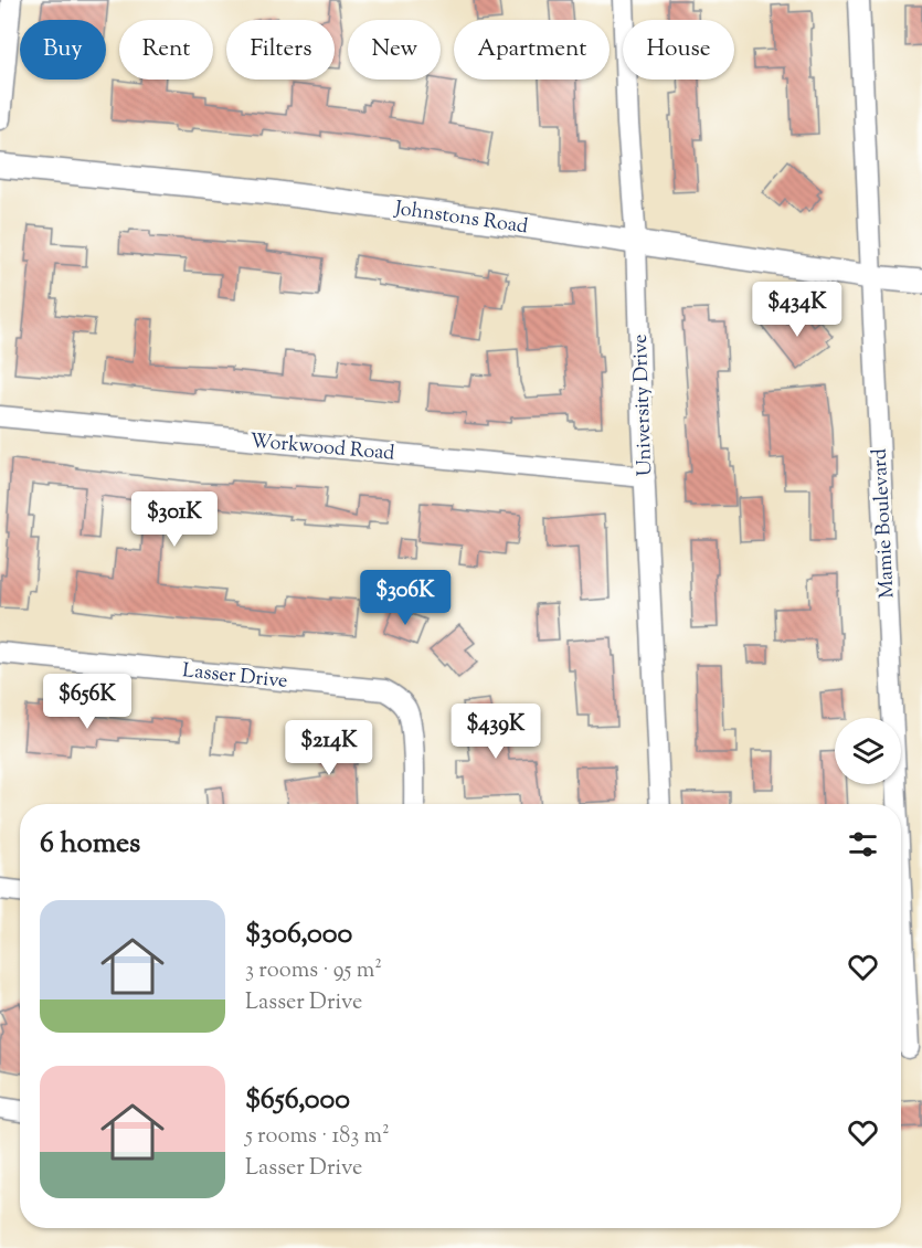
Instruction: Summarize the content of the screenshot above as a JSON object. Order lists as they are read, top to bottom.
{
  "streets": {
    "street": [
      "Johnstons Road",
      "University Drive",
      "Workwood Road",
      "Mamie Boulevard",
      "Lasser Drive"
    ]
  },
  "crossings": [
    ["Johnstons Road", "University Drive"],
    ["Johnstons Road", "Mamie Boulevard"],
    ["University Drive", "Workwood Road"]
  ],
  "page": {
    "chip": [
      "Buy",
      "Rent",
      "Filters",
      "New",
      "Apartment",
      "House"
    ],
    "price": [
      "$434K",
      "$301K",
      "$306K",
      "$656K",
      "$439K",
      "$214K"
    ],
    "heading": "6 homes",
    "list": [
      {
        "name": "$306,000",
        "note": "3 rooms · 95 m² · Lasser Drive"
      },
      {
        "name": "$656,000",
        "note": "5 rooms · 183 m² · Lasser Drive"
      }
    ]
  }
}
